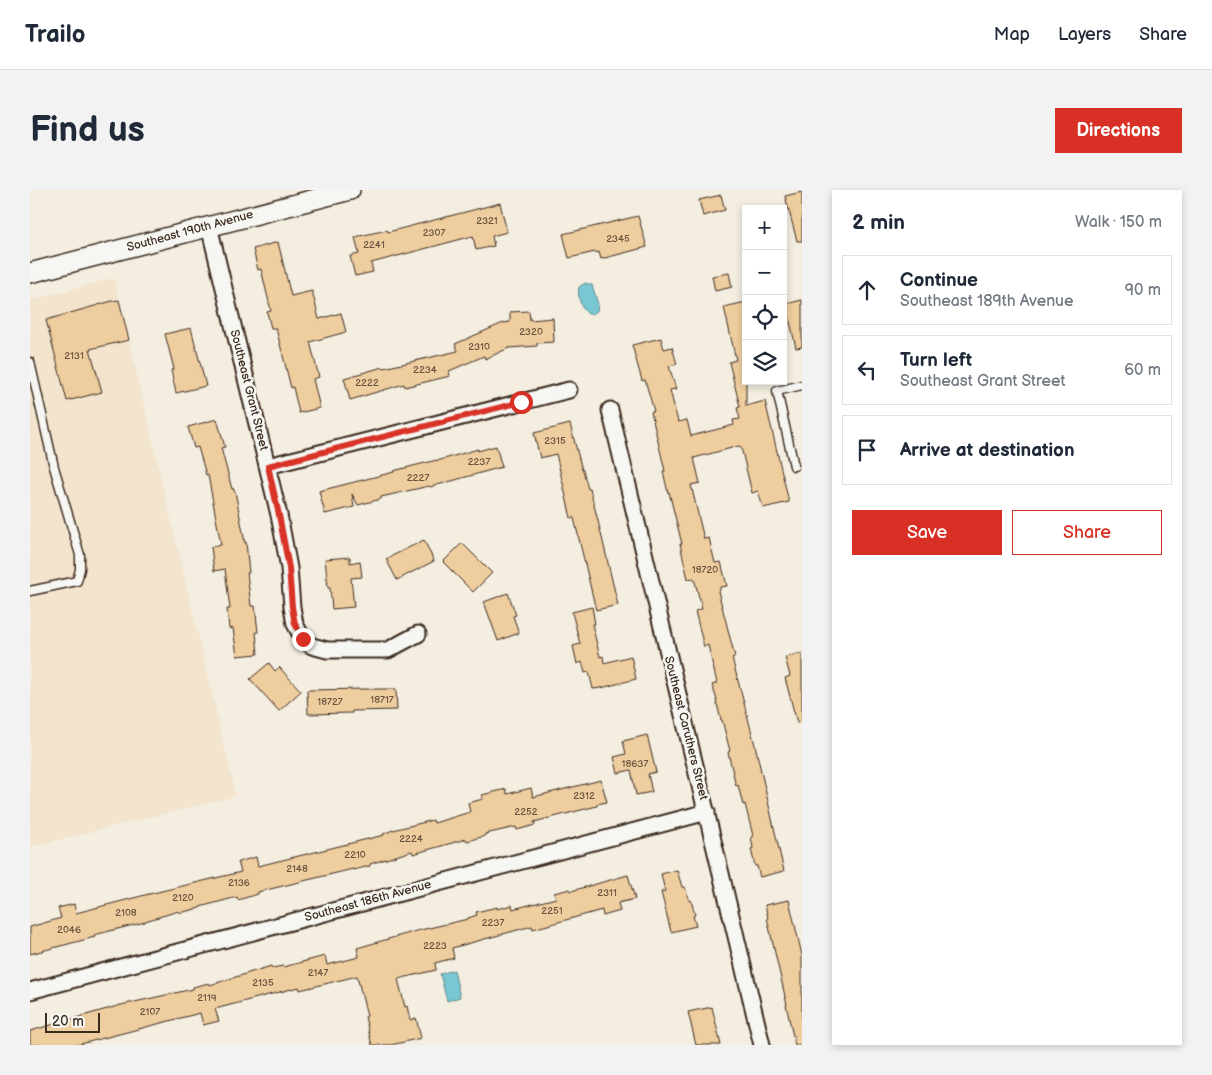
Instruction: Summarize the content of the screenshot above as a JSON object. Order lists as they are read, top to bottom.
{
  "streets": {
    "street": [
      "Southeast 190th Avenue",
      "Southeast Grant Street",
      "Southeast Caruthers Street",
      "Southeast 186th Avenue"
    ]
  },
  "crossings": [
    ["Southeast 190th Avenue", "Southeast Grant Street"],
    ["Southeast Caruthers Street", "Southeast 186th Avenue"]
  ],
  "house_numbers": [
    "2321",
    "2307",
    "2345",
    "2241",
    "2320",
    "2310",
    "2131",
    "2234",
    "2222",
    "2315",
    "2237",
    "2227",
    "18720",
    "18717",
    "18727",
    "18637",
    "2312",
    "2252",
    "2224",
    "2210",
    "2148",
    "2136",
    "2311",
    "2120",
    "2251",
    "2108",
    "2237",
    "2046",
    "2223",
    "2147",
    "2135",
    "2119",
    "2107"
  ],
  "scale_bar": "20 m",
  "page": {
    "header": "Trailo",
    "nav": ["Map", "Layers", "Share"],
    "buttons": [
      "Directions",
      ["Save", "Share"]
    ],
    "title": "Find us",
    "heading": ["2 min", "Walk · 150 m"],
    "map_buttons": ["+", "−"],
    "list": [
      ["Continue", "Southeast 189th Avenue", "90 m"],
      ["Turn left", "Southeast Grant Street", "60 m"],
      "Arrive at destination"
    ],
    "scale": "20 m"
  }
}
